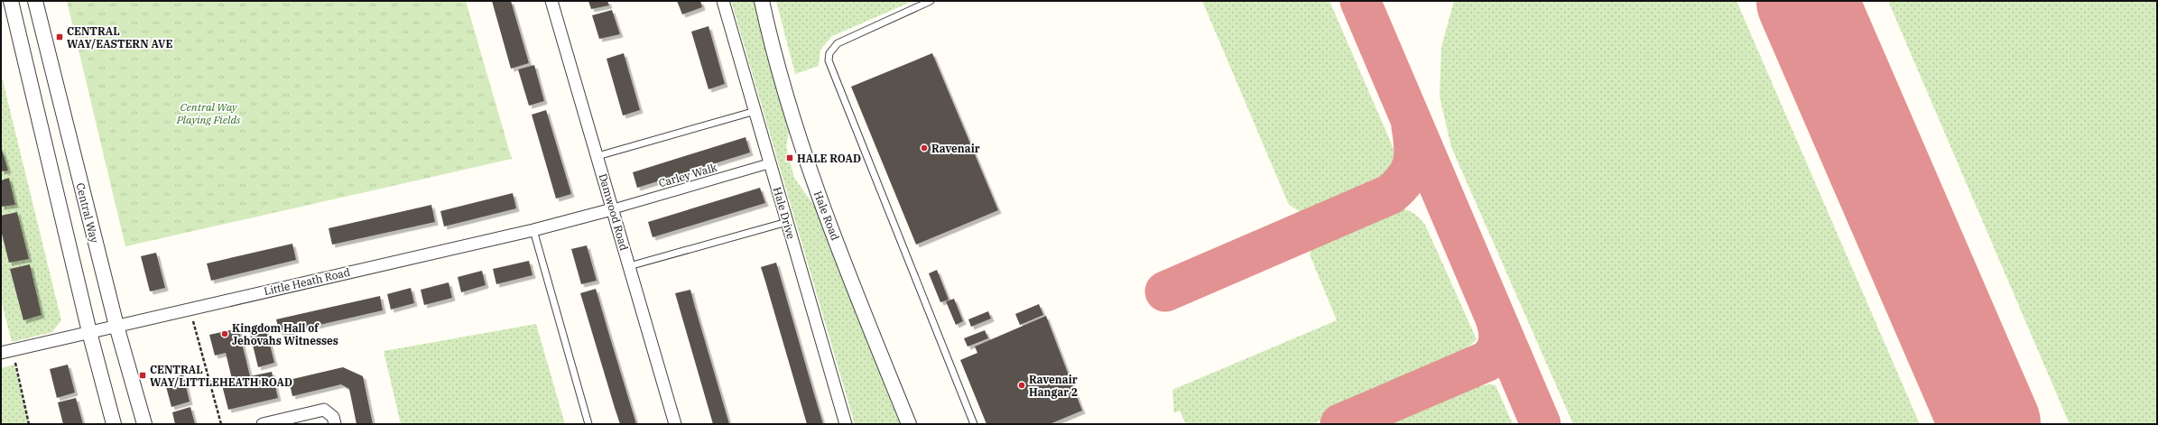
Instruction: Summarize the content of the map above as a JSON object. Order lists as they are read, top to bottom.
{
  "streets": {
    "street": [
      "Carley Walk",
      "Damwood Road",
      "Central Way",
      "Hale Drive",
      "Hale Road",
      "Little Heath Road"
    ]
  },
  "crossings": [
    ["Carley Walk", "Damwood Road"],
    ["Carley Walk", "Hale Drive"],
    ["Carley Walk", "Little Heath Road"],
    ["Damwood Road", "Little Heath Road"],
    ["Central Way", "Little Heath Road"]
  ],
  "parks": ["Central Way Playing Fields"],
  "places": {
    "transit": ["CENTRAL WAY/EASTERN AVE", "HALE ROAD", "CENTRAL WAY/LITTLEHEATH ROAD"],
    "other": ["Ravenair", "Kingdom Hall of Jehovahs Witnesses", "Ravenair Hangar 2"]
  }
}
